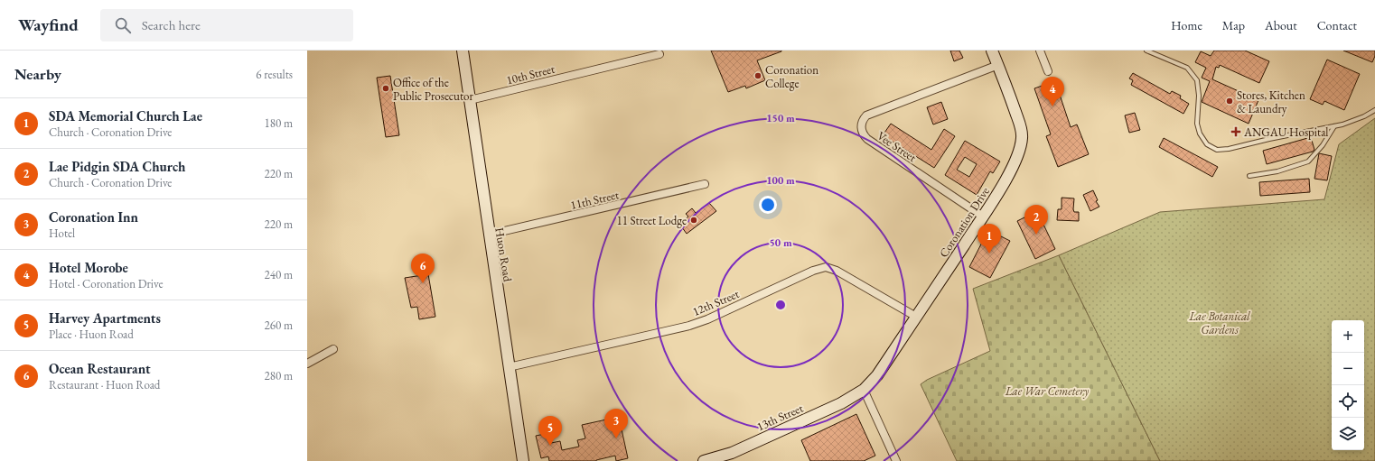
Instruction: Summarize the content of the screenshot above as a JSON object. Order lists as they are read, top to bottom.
{
  "streets": {
    "street": [
      "10th Street",
      "Vee Street",
      "11th Street",
      "Coronation Drive",
      "Huon Road",
      "12th Street",
      "13th Street"
    ]
  },
  "crossings": [
    ["10th Street", "Huon Road"],
    ["Vee Street", "Coronation Drive"],
    ["11th Street", "Huon Road"],
    ["Coronation Drive", "12th Street"],
    ["Coronation Drive", "13th Street"],
    ["Huon Road", "12th Street"]
  ],
  "parks": ["Lae Botanical Gardens", "Lae War Cemetery"],
  "places": {
    "other": [
      "Coronation College",
      "Office of the Public Prosecutor",
      "Stores, Kitchen & Laundry",
      "11 Street Lodge"
    ],
    "health": ["ANGAU Hospital"]
  },
  "page": {
    "header": "Wayfind",
    "search": "Search here",
    "nav": [
      "Home",
      "Map",
      "About",
      "Contact"
    ],
    "heading": ["Nearby", "6 results"],
    "pins": [
      "4",
      "2",
      "1",
      "6",
      "3",
      "5"
    ],
    "list": [
      {
        "mark": "1",
        "name": "SDA Memorial Church Lae",
        "note": "Church · Coronation Drive",
        "value": "180 m"
      },
      {
        "mark": "2",
        "name": "Lae Pidgin SDA Church",
        "note": "Church · Coronation Drive",
        "value": "220 m"
      },
      {
        "mark": "3",
        "name": "Coronation Inn",
        "note": "Hotel",
        "value": "220 m"
      },
      {
        "mark": "4",
        "name": "Hotel Morobe",
        "note": "Hotel · Coronation Drive",
        "value": "240 m"
      },
      {
        "mark": "5",
        "name": "Harvey Apartments",
        "note": "Place · Huon Road",
        "value": "260 m"
      },
      {
        "mark": "6",
        "name": "Ocean Restaurant",
        "note": "Restaurant · Huon Road",
        "value": "280 m"
      }
    ],
    "map_buttons": ["+", "−"]
  },
  "rings": ["150 m", "100 m", "50 m"]
}
